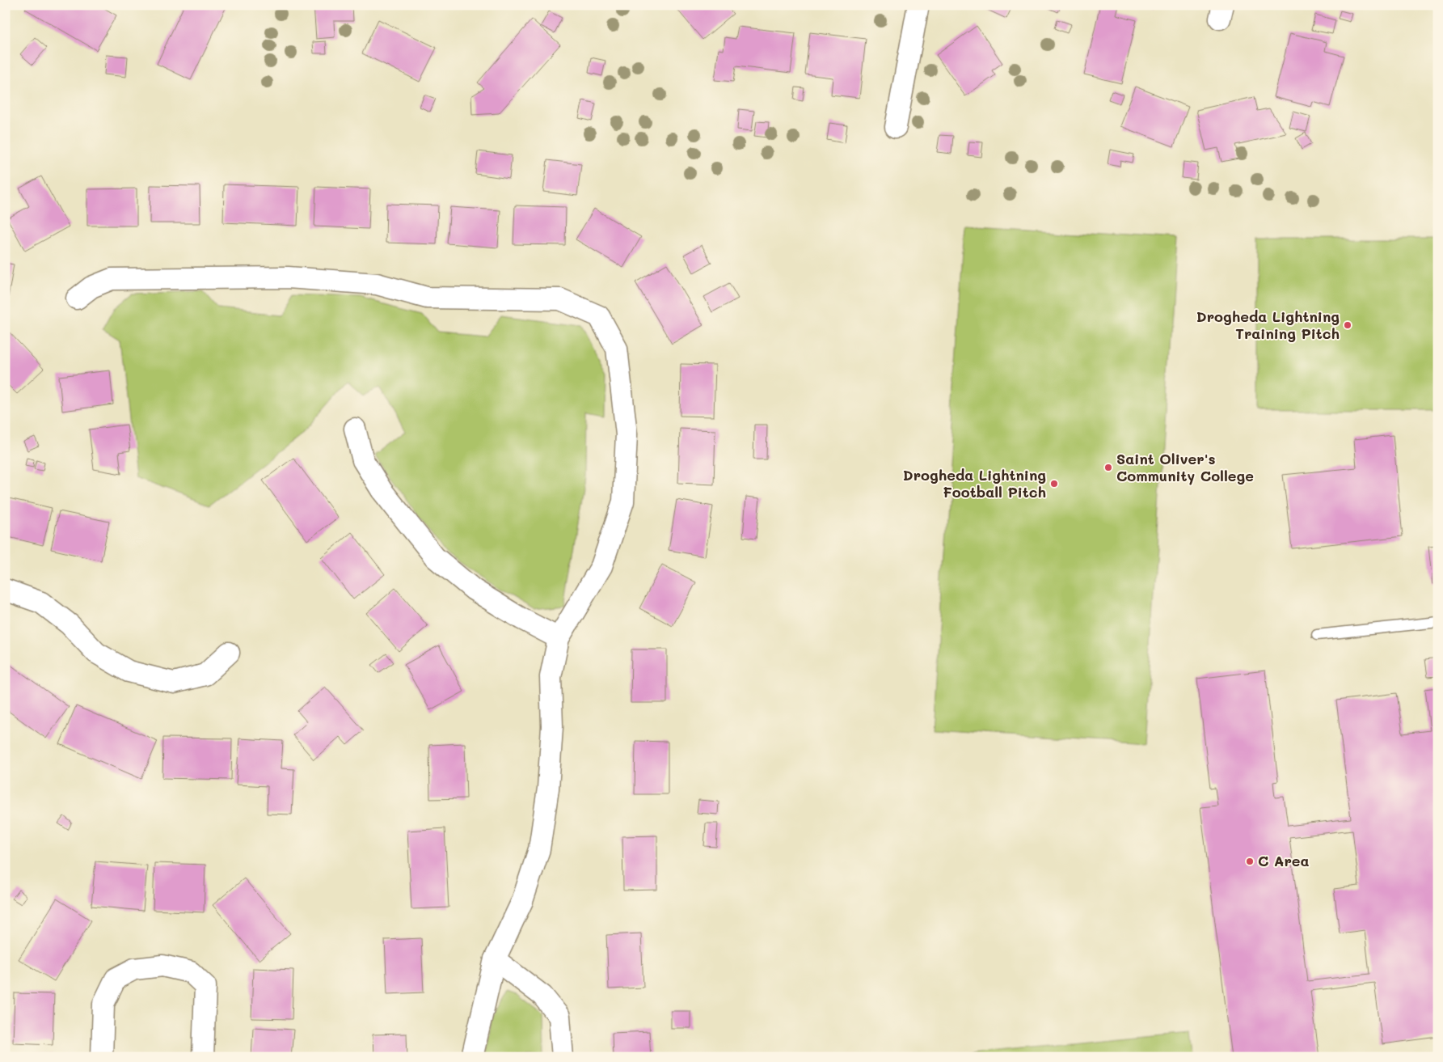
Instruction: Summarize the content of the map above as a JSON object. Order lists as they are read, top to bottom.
{
  "places": [
    "Drogheda Lightning Training Pitch",
    "Saint Oliver's Community College",
    "Drogheda Lightning Football Pitch",
    "C Area"
  ]
}
